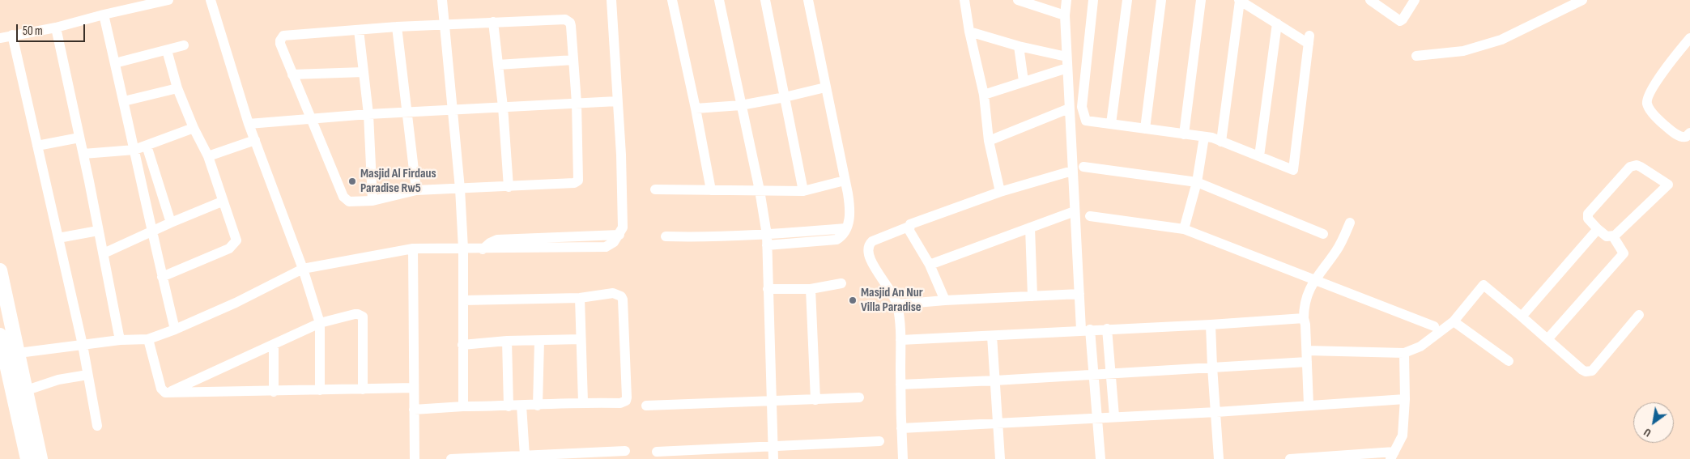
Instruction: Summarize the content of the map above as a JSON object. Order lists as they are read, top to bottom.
{
  "places": ["Masjid Al Firdaus Paradise Rw5", "Masjid An Nur Villa Paradise"],
  "scale_bar": "50 m",
  "north": "bottom left"
}
